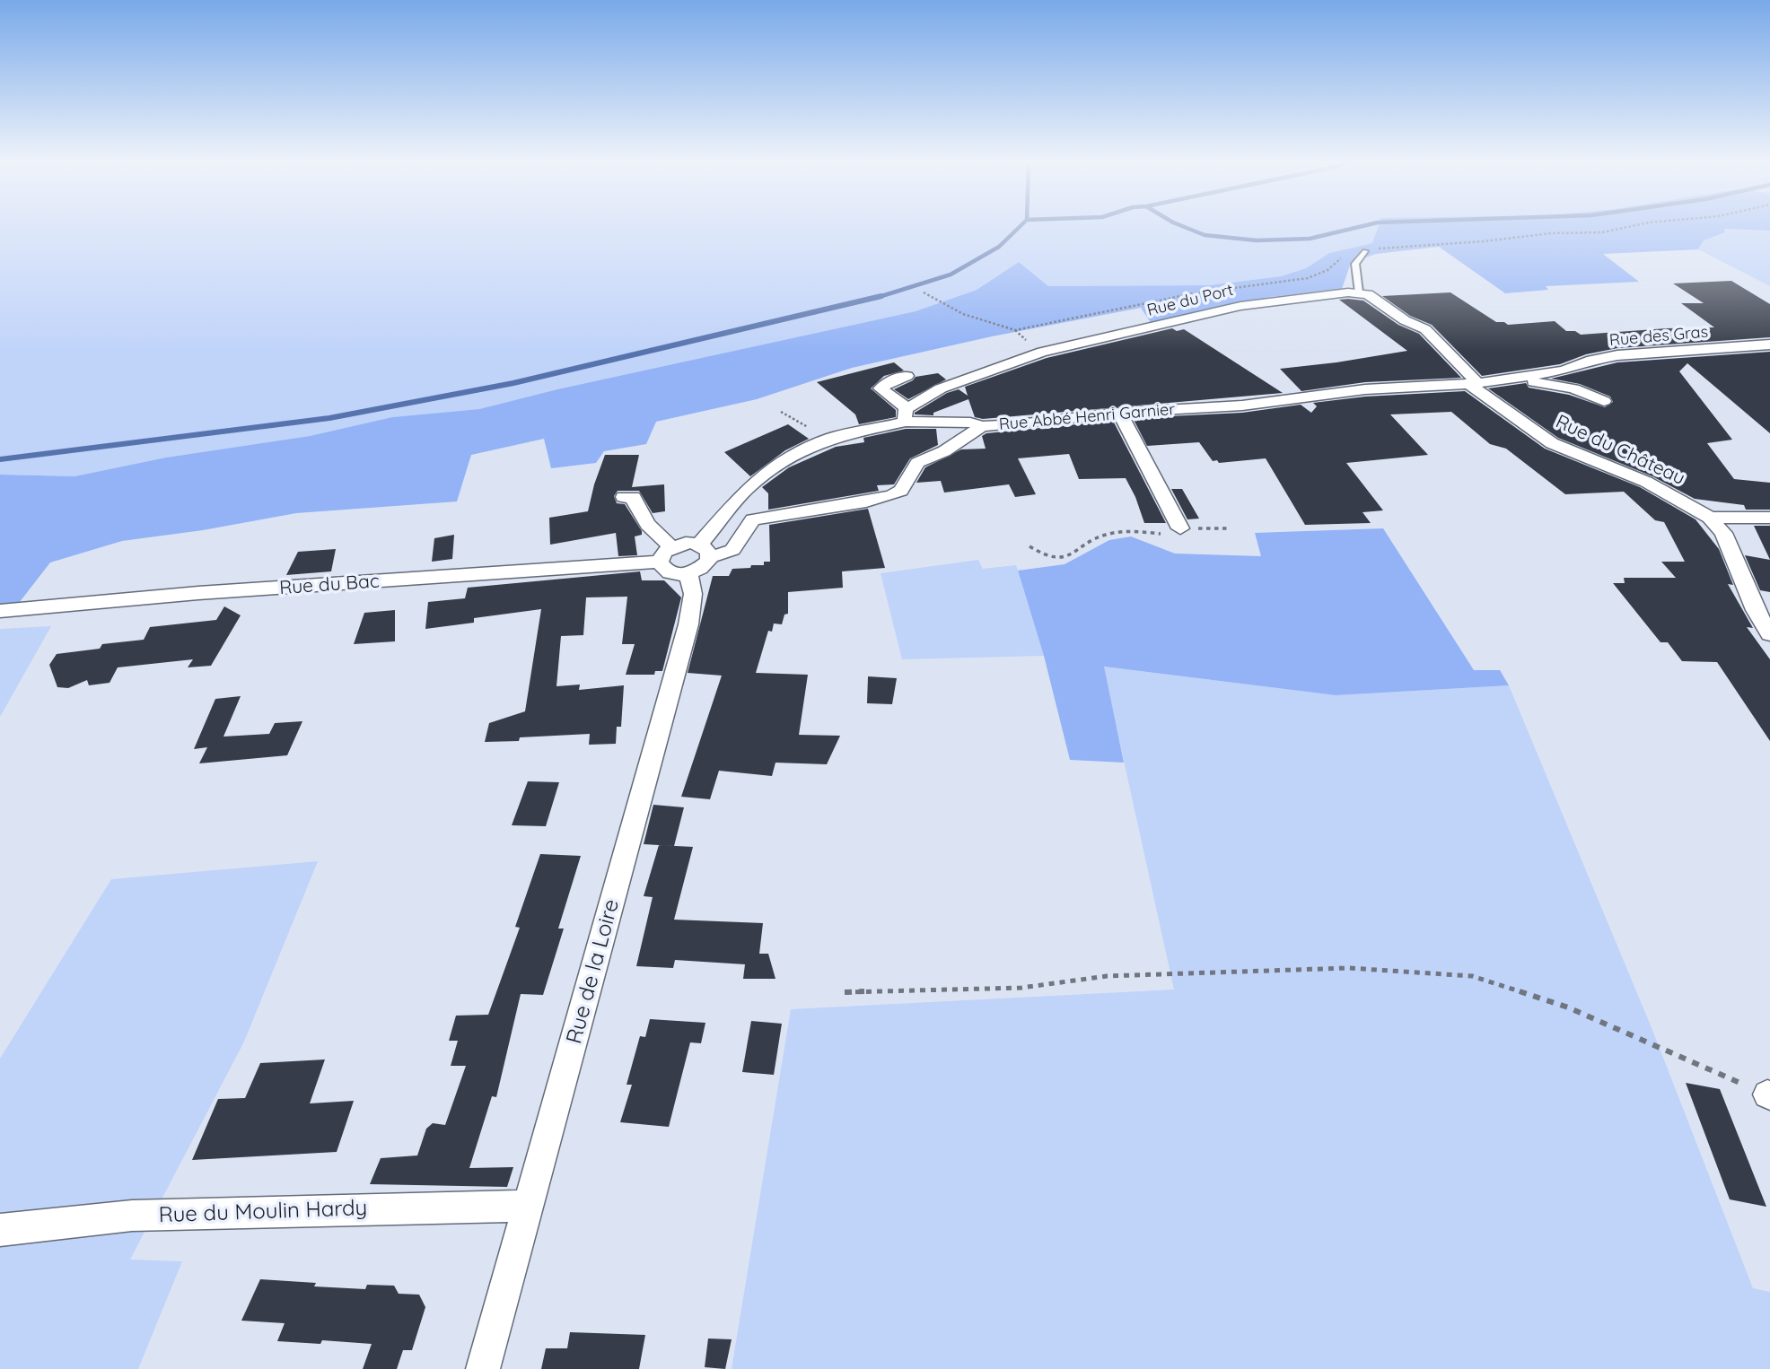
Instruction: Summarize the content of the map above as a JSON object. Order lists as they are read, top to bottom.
{
  "streets": {
    "street": [
      "Rue du Port",
      "Rue des Gras",
      "Rue Abbé Henri Garnier",
      "Rue du Château",
      "Rue du Bac",
      "Rue de la Loire",
      "Rue du Moulin Hardy"
    ]
  },
  "crossings": [
    ["Rue du Port", "Rue Abbé Henri Garnier"],
    ["Rue des Gras", "Rue Abbé Henri Garnier"],
    ["Rue des Gras", "Rue du Château"],
    ["Rue Abbé Henri Garnier", "Rue du Château"],
    ["Rue Abbé Henri Garnier", "Rue du Bac"],
    ["Rue Abbé Henri Garnier", "Rue de la Loire"],
    ["Rue du Bac", "Rue de la Loire"],
    ["Rue de la Loire", "Rue du Moulin Hardy"]
  ]
}
